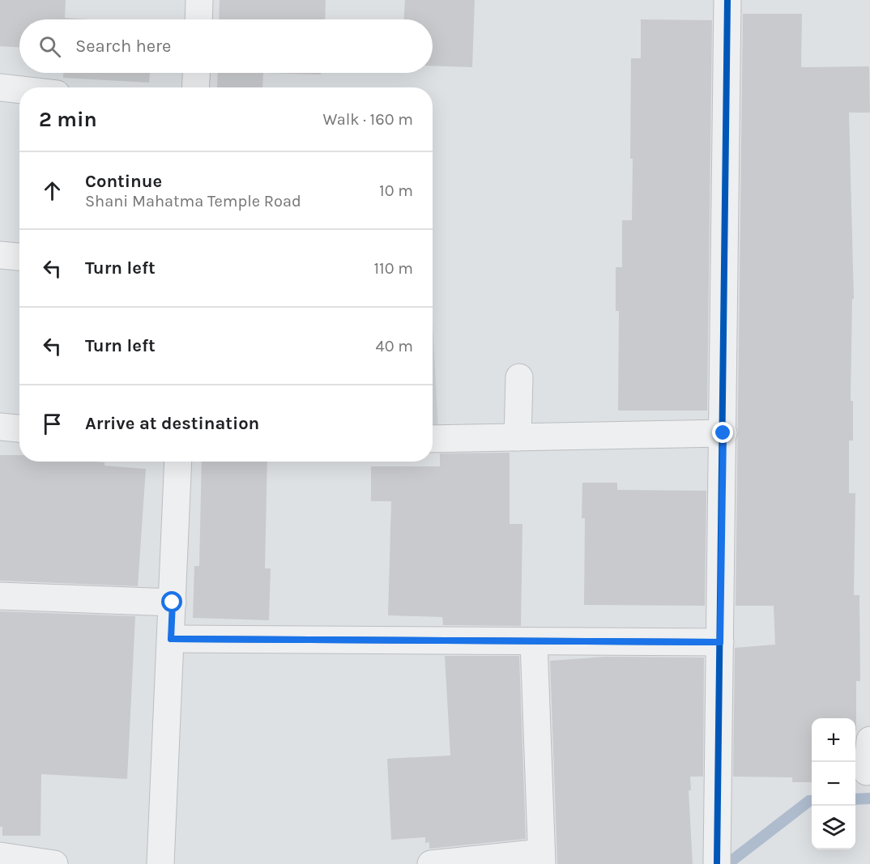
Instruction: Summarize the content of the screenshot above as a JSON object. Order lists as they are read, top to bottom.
{
  "page": {
    "search": "Search here",
    "heading": ["2 min", "Walk · 160 m"],
    "list": [
      ["Continue", "Shani Mahatma Temple Road", "10 m"],
      ["Turn left", "110 m"],
      ["Turn left", "40 m"],
      "Arrive at destination"
    ],
    "map_buttons": ["+", "−"]
  }
}
